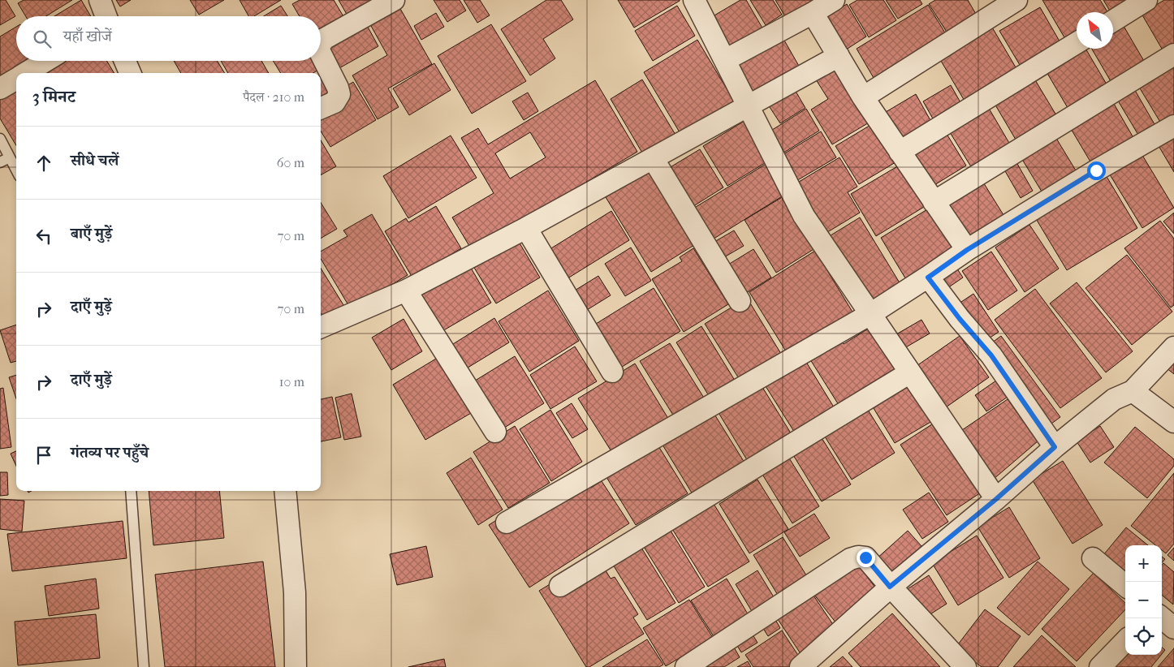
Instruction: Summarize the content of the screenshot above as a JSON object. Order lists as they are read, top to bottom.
{
  "north": "top left",
  "page": {
    "search": "यहाँ खोजें",
    "heading": ["3 मिनट", "पैदल · 210 m"],
    "list": [
      ["सीधे चलें", "60 m"],
      ["बाएँ मुड़ें", "70 m"],
      ["दाएँ मुड़ें", "70 m"],
      ["दाएँ मुड़ें", "10 m"],
      "गंतव्य पर पहुँचे"
    ],
    "map_buttons": ["+", "−"]
  }
}
